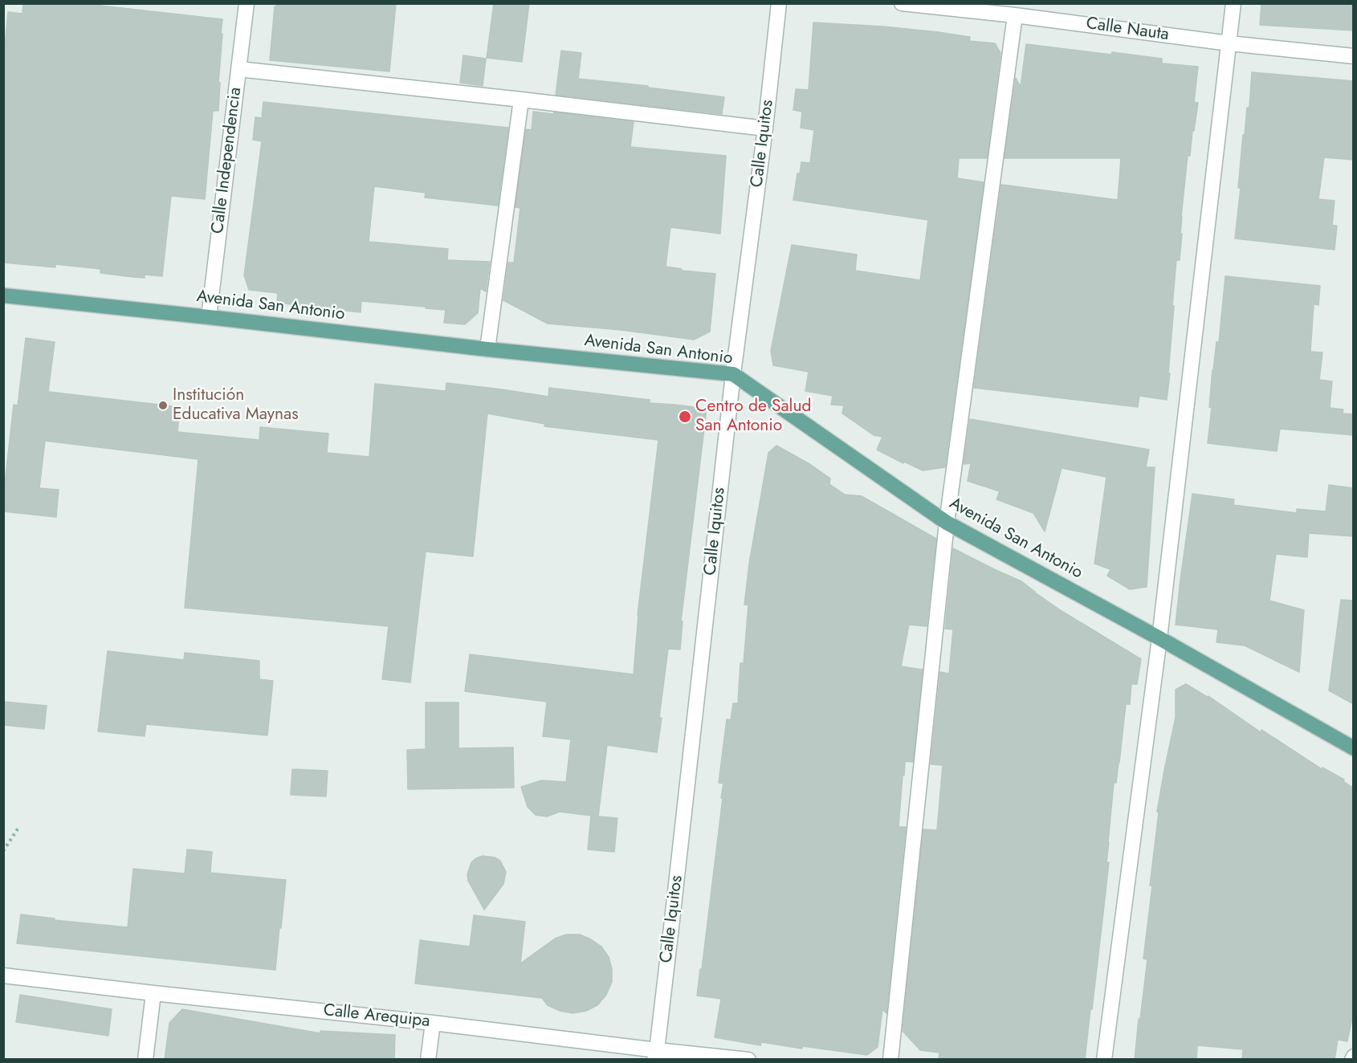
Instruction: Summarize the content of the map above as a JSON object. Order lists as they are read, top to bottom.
{
  "streets": {
    "main road": ["Avenida San Antonio"],
    "street": [
      "Calle Nauta",
      "Calle Iquitos",
      "Calle Independencia",
      "Calle Arequipa"
    ]
  },
  "crossings": [
    ["Calle Iquitos", "Avenida San Antonio"],
    ["Calle Iquitos", "Calle Arequipa"],
    ["Calle Independencia", "Avenida San Antonio"]
  ],
  "places": ["Institución Educativa Maynas", "Centro de Salud San Antonio"]
}
